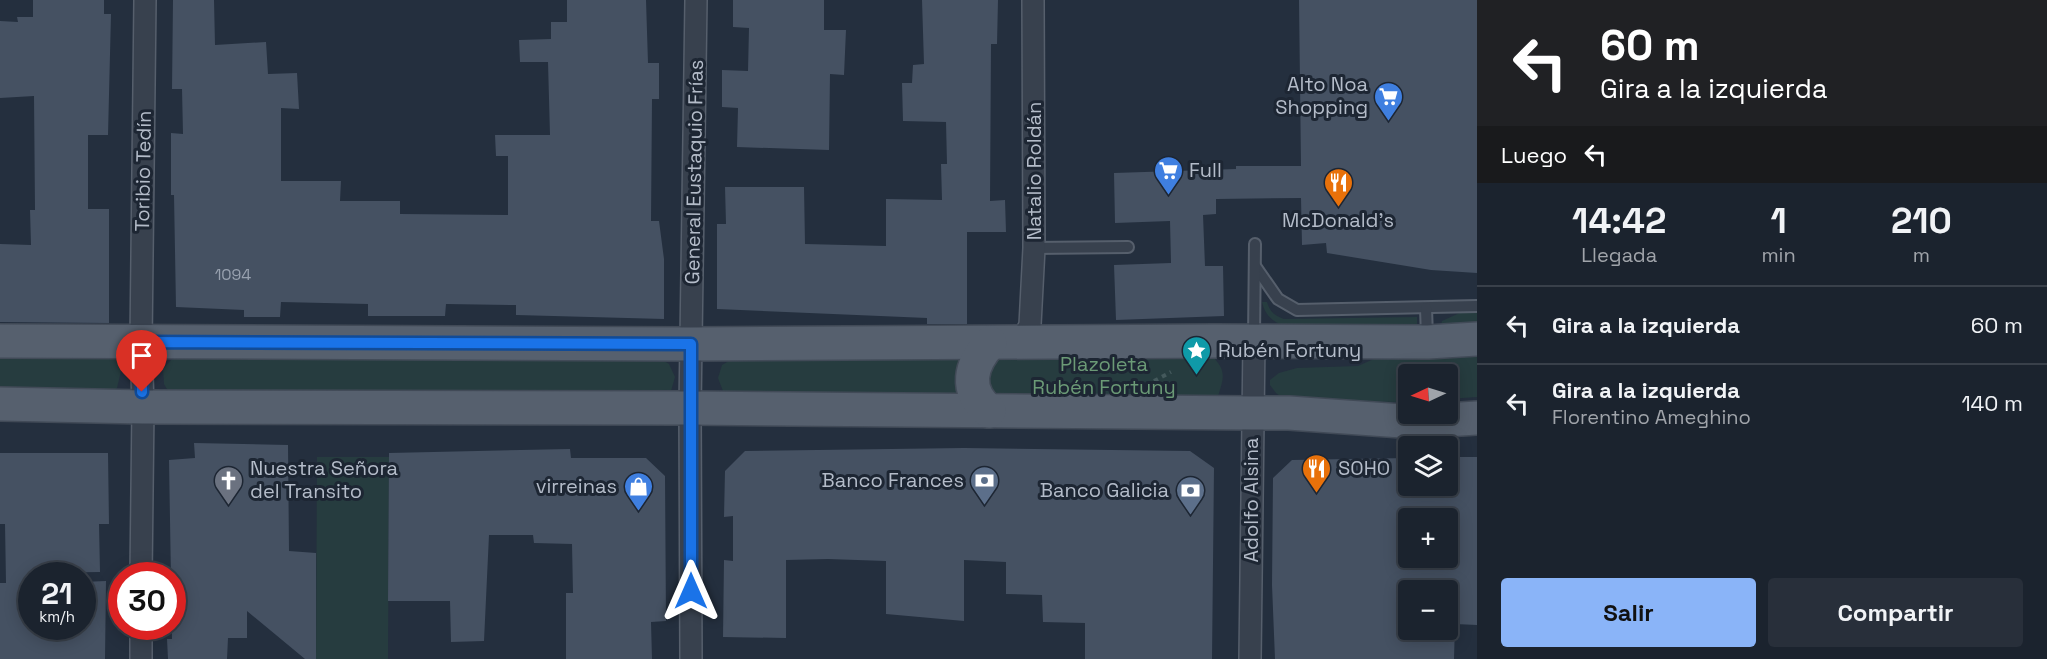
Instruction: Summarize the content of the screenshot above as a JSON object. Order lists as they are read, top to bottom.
{
  "streets": {
    "street": [
      "Toribio Tedín",
      "Natalio Roldán",
      "General Eustaquio Frías",
      "Adolfo Alsina"
    ]
  },
  "parks": ["Plazoleta Rubén Fortuny"],
  "places": {
    "supermarket": ["Alto Noa Shopping", "Full"],
    "restaurant": ["McDonald's", "SOHO"],
    "place": ["Rubén Fortuny"],
    "church": ["Nuestra Señora del Transito"],
    "bank": ["Banco Frances", "Banco Galicia"],
    "shop": ["virreinas"]
  },
  "house_numbers": ["1094"],
  "north": "left",
  "page": {
    "turn": ["60 m", "Gira a la izquierda"],
    "then": "Luego",
    "eta": [
      "14:42",
      "Llegada",
      "1",
      "min",
      "210",
      "m"
    ],
    "list": [
      {
        "name": "Gira a la izquierda",
        "value": "60 m"
      },
      {
        "name": "Gira a la izquierda",
        "note": "Florentino Ameghino",
        "value": "140 m"
      }
    ],
    "map_buttons": ["+", "−"],
    "speed": "21 km/h",
    "limit": "30",
    "buttons": ["Salir", "Compartir"]
  }
}
